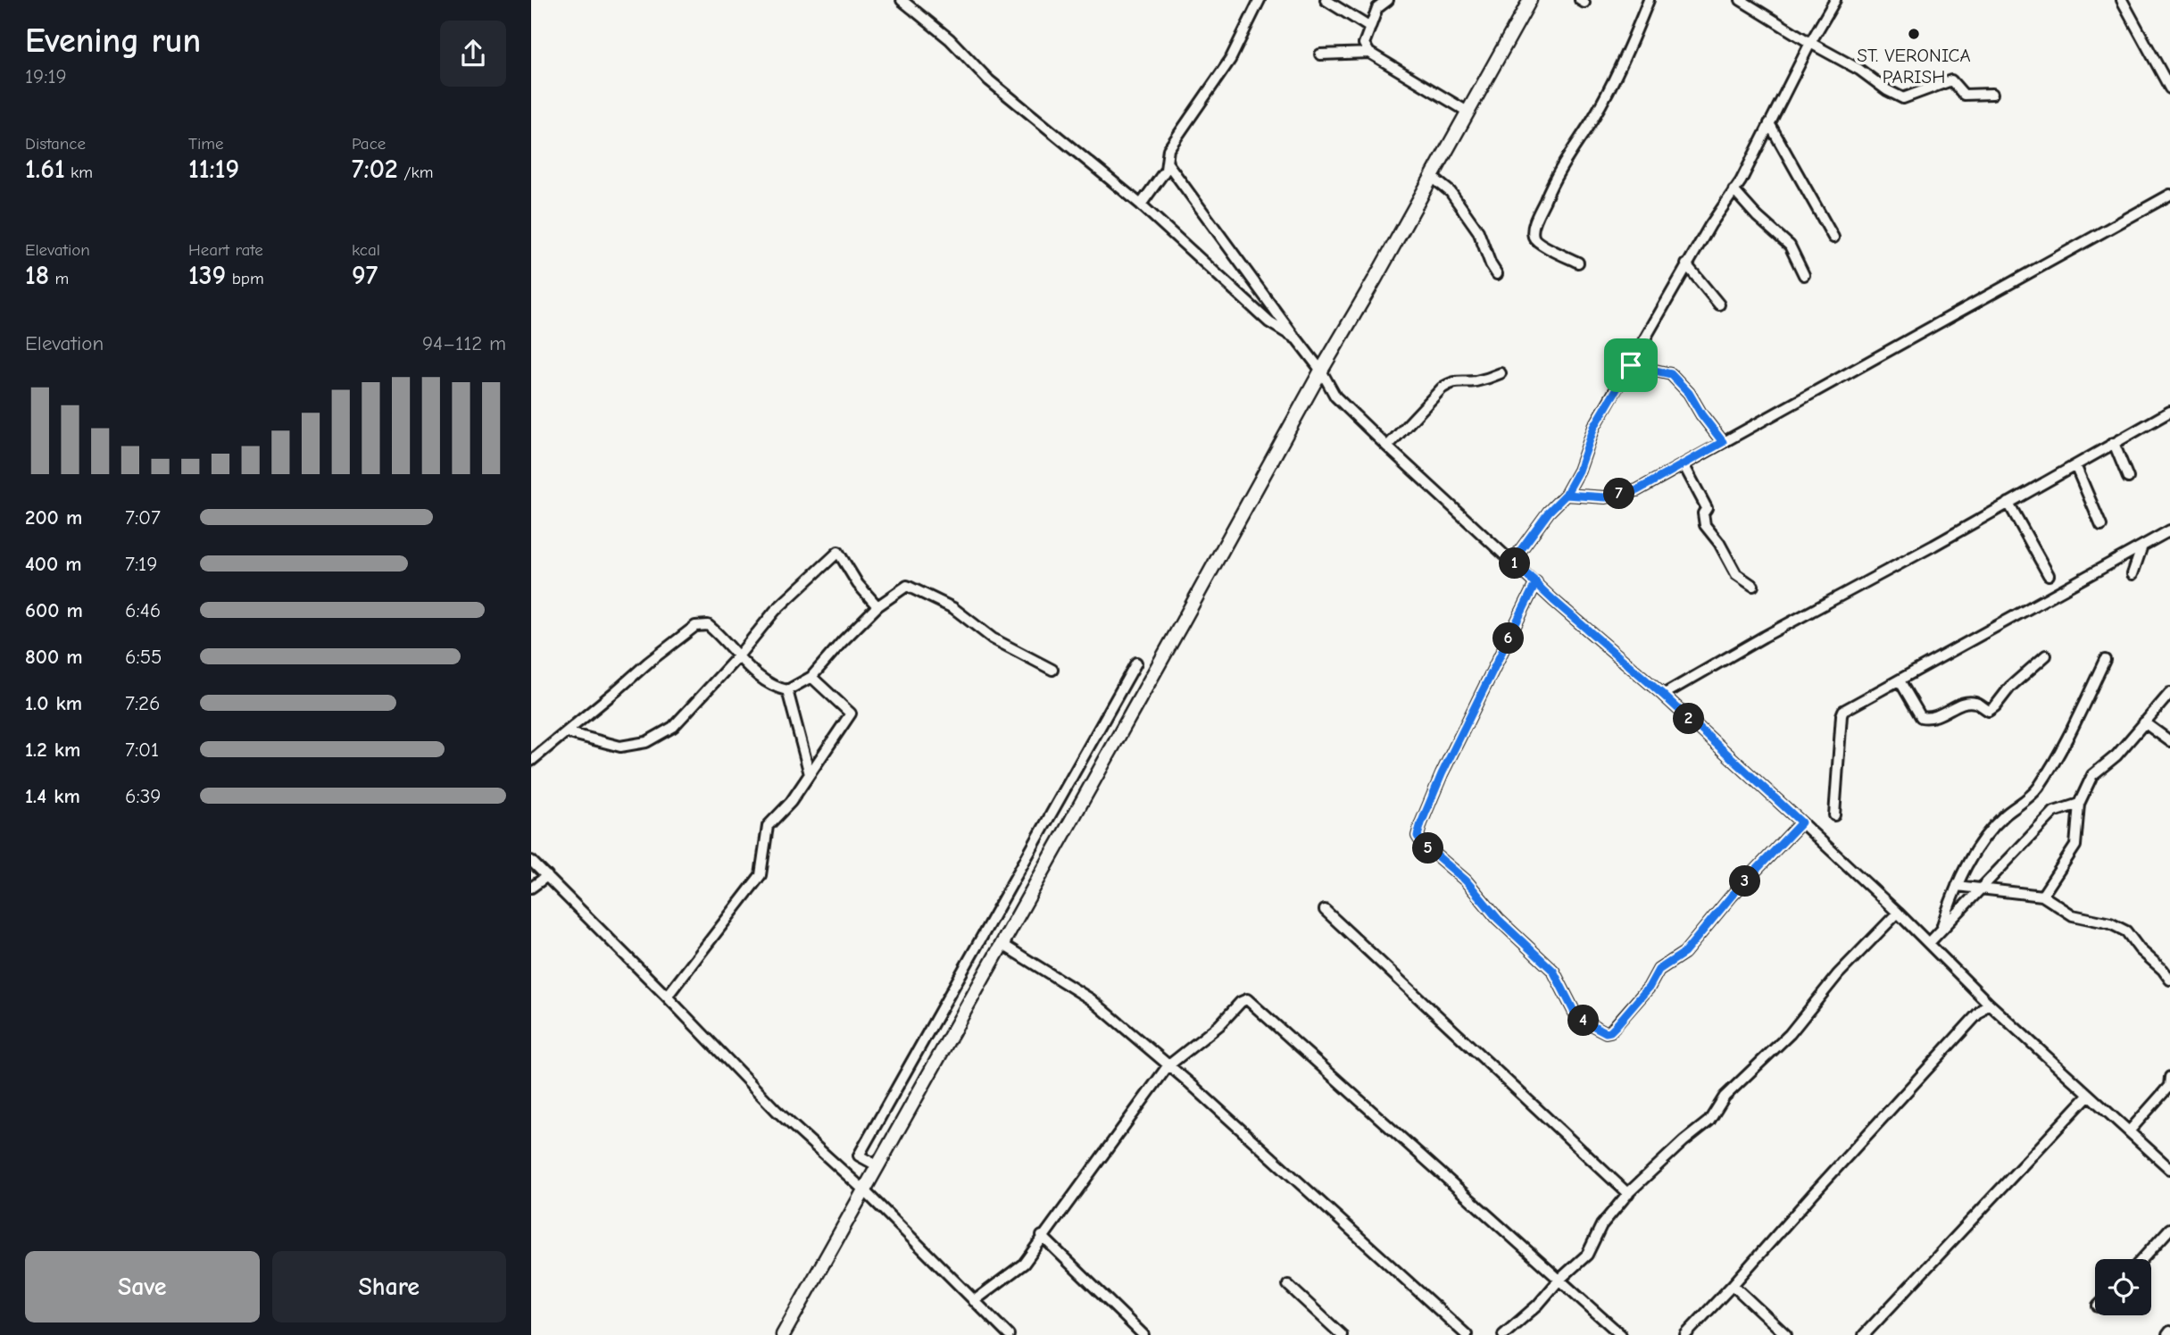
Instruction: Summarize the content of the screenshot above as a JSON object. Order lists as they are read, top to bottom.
{
  "places": ["ST. VERONICA PARISH"],
  "page": {
    "heading": ["Evening run", "19:19"],
    "stats": [
      ["Distance", "1.61 km"],
      ["Time", "11:19"],
      ["Pace", "7:02 /km"],
      ["Elevation", "18 m"],
      ["Heart rate", "139 bpm"],
      ["kcal", "97"]
    ],
    "chart": ["Elevation", "94–112 m"],
    "pins": [
      "7",
      "1",
      "6",
      "2",
      "5",
      "3",
      "4"
    ],
    "list": [
      {
        "name": "200 m",
        "note": "7:07"
      },
      {
        "name": "400 m",
        "note": "7:19"
      },
      {
        "name": "600 m",
        "note": "6:46"
      },
      {
        "name": "800 m",
        "note": "6:55"
      },
      {
        "name": "1.0 km",
        "note": "7:26"
      },
      {
        "name": "1.2 km",
        "note": "7:01"
      },
      {
        "name": "1.4 km",
        "note": "6:39"
      }
    ],
    "buttons": ["Save", "Share"]
  }
}
